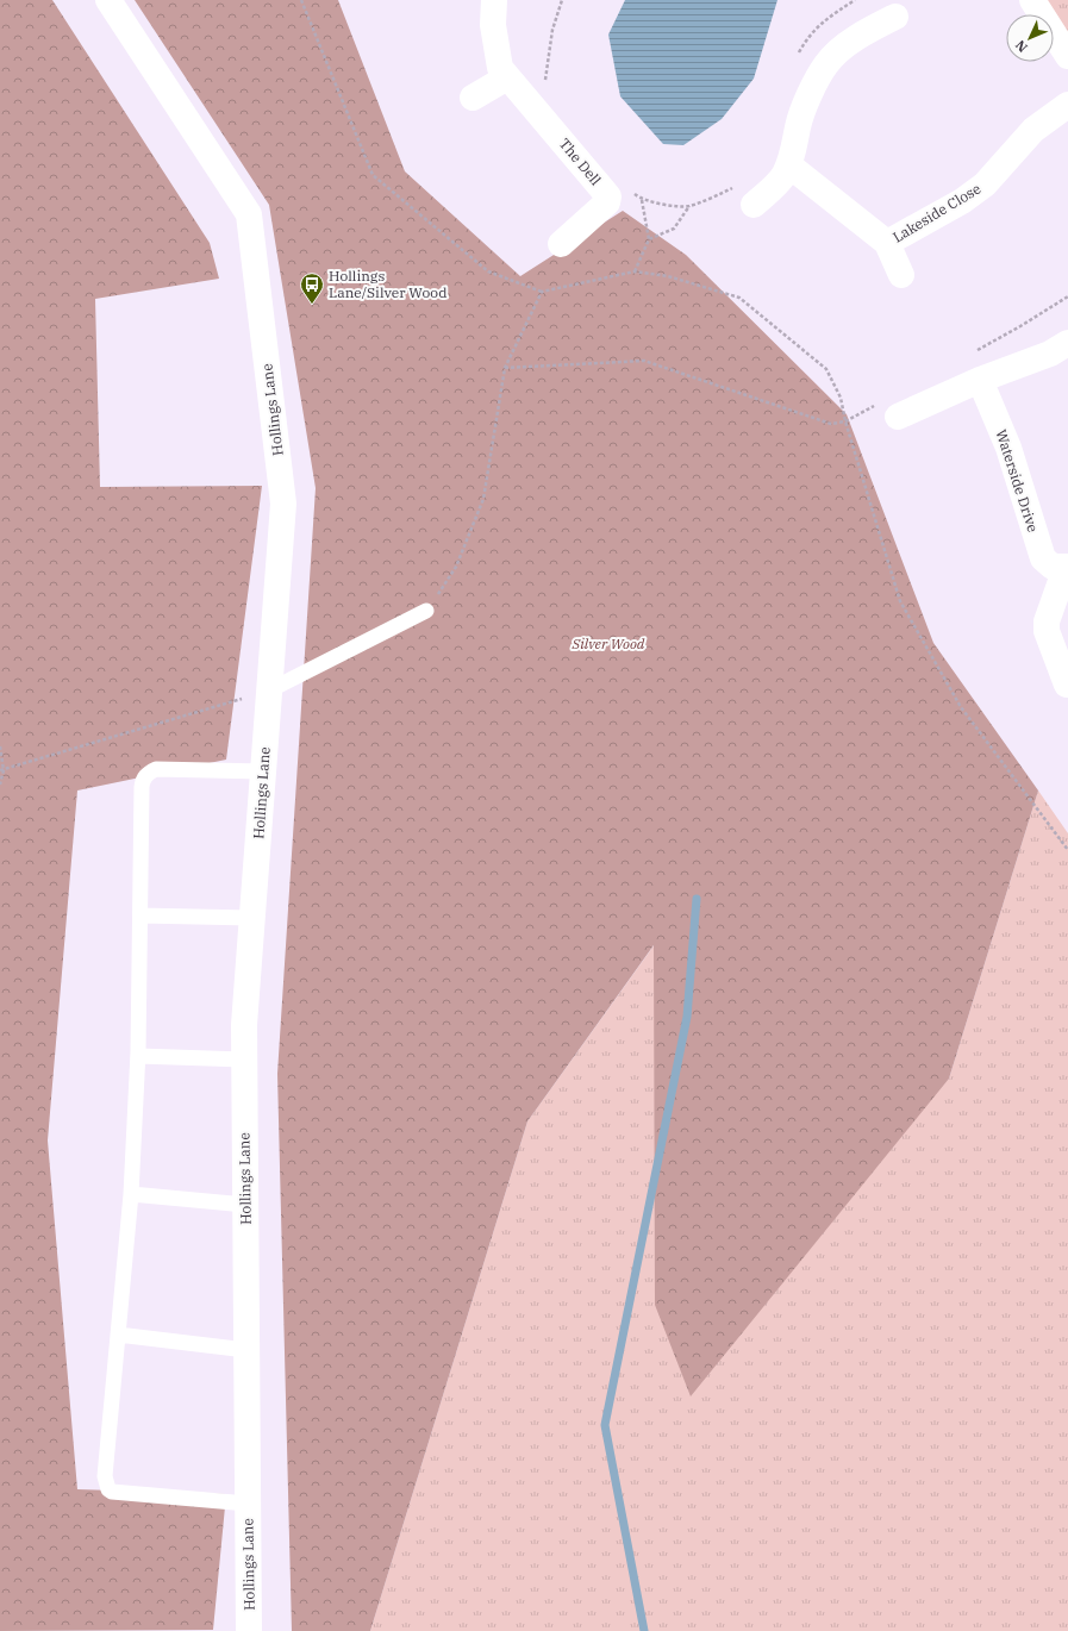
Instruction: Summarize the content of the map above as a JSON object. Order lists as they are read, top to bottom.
{
  "streets": {
    "street": [
      "The Dell",
      "Lakeside Close",
      "Hollings Lane",
      "Waterside Drive"
    ]
  },
  "parks": ["Silver Wood"],
  "places": {
    "bus stop": ["Hollings Lane/Silver Wood"]
  },
  "north": "bottom left"
}
